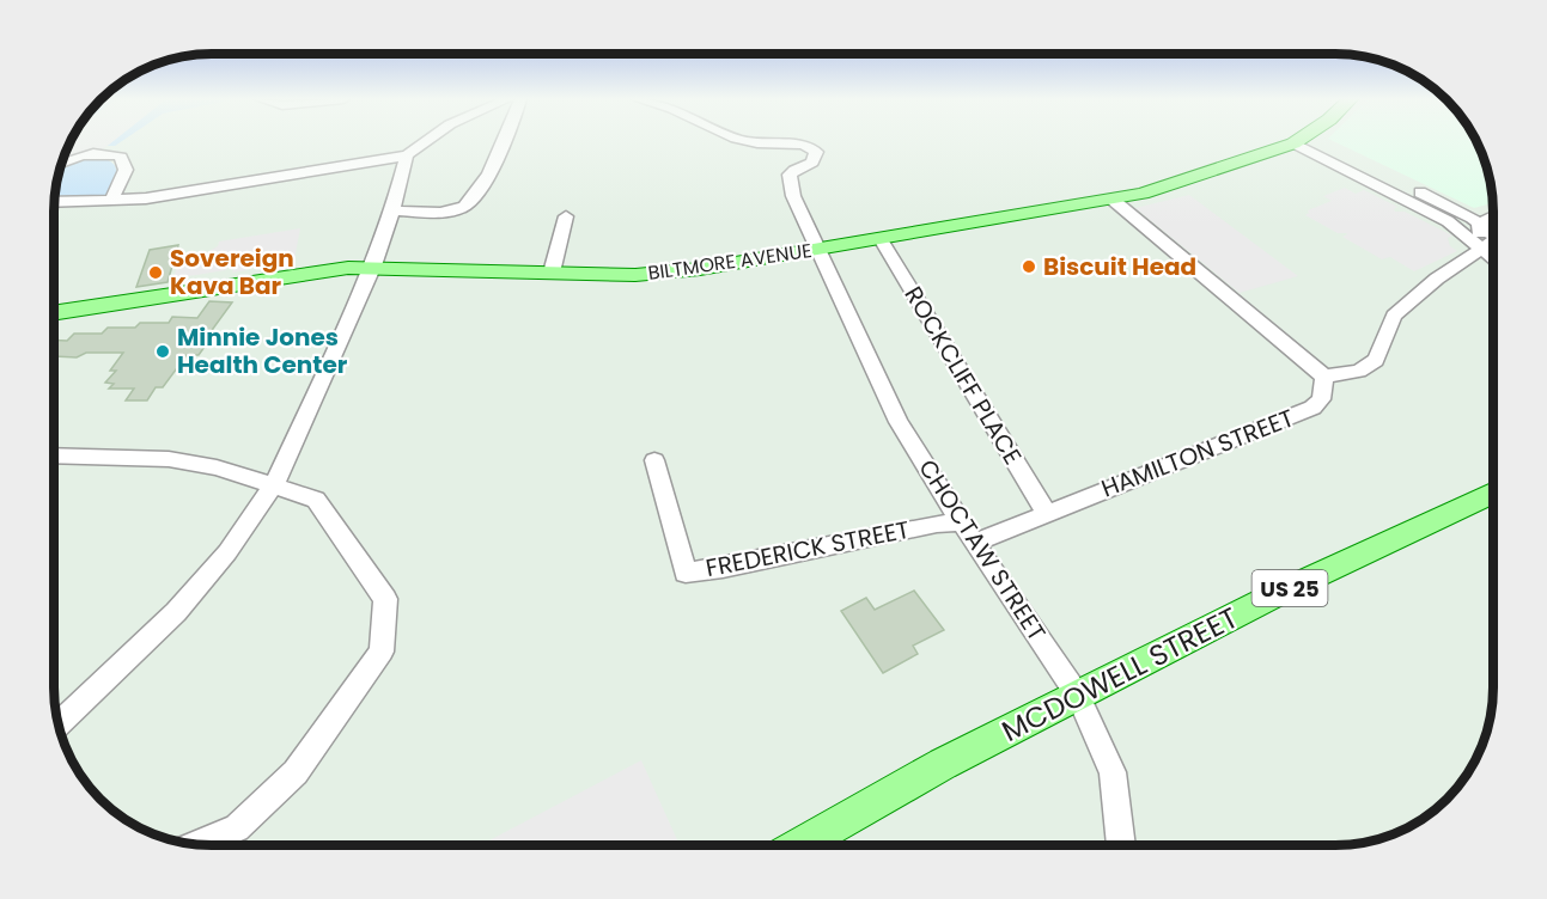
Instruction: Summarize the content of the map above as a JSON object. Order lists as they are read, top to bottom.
{
  "streets": {
    "main road": ["BILTMORE AVENUE", "US 25", "MCDOWELL STREET"],
    "street": [
      "ROCKCLIFF PLACE",
      "HAMILTON STREET",
      "FREDERICK STREET",
      "CHOCTAW STREET"
    ]
  },
  "crossings": [
    ["BILTMORE AVENUE", "ROCKCLIFF PLACE"],
    ["BILTMORE AVENUE", "CHOCTAW STREET"],
    ["ROCKCLIFF PLACE", "HAMILTON STREET"],
    ["HAMILTON STREET", "CHOCTAW STREET"],
    ["FREDERICK STREET", "CHOCTAW STREET"],
    ["CHOCTAW STREET", "MCDOWELL STREET"]
  ],
  "places": ["Biscuit Head", "Sovereign Kava Bar", "Minnie Jones Health Center"]
}
